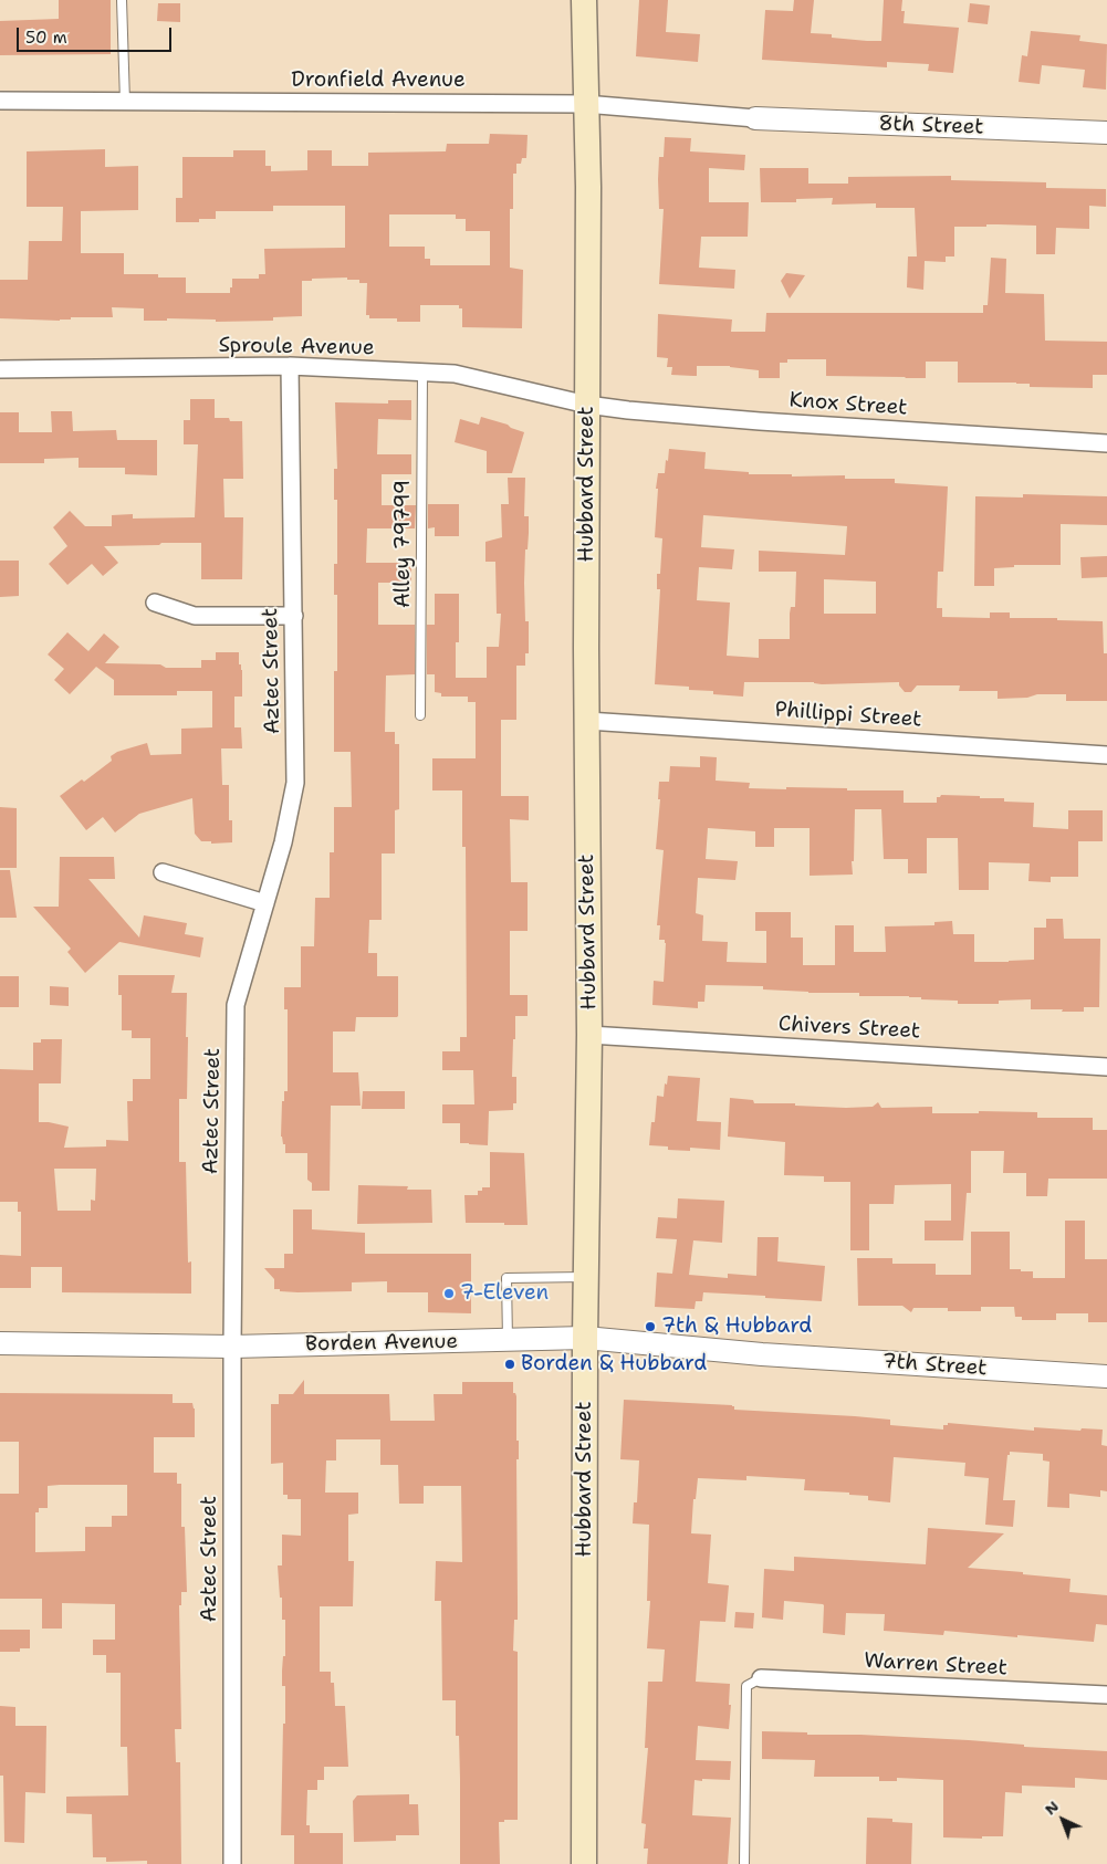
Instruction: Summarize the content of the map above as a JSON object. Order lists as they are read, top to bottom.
{
  "streets": {
    "main road": ["Hubbard Street"],
    "street": [
      "Dronfield Avenue",
      "8th Street",
      "Sproule Avenue",
      "Knox Street",
      "Aztec Street",
      "Phillippi Street",
      "Chivers Street",
      "Borden Avenue",
      "7th Street",
      "Warren Street"
    ],
    "lane": ["Alley 79799"]
  },
  "crossings": [
    ["Dronfield Avenue", "8th Street"],
    ["Dronfield Avenue", "Hubbard Street"],
    ["Sproule Avenue", "Knox Street"],
    ["Sproule Avenue", "Hubbard Street"],
    ["Sproule Avenue", "Alley 79799"],
    ["Sproule Avenue", "Aztec Street"],
    ["Knox Street", "Hubbard Street"],
    ["Hubbard Street", "Phillippi Street"],
    ["Hubbard Street", "Chivers Street"],
    ["Hubbard Street", "Borden Avenue"],
    ["Aztec Street", "Borden Avenue"],
    ["Borden Avenue", "7th Street"]
  ],
  "places": ["7-Eleven", "7th & Hubbard", "Borden & Hubbard"],
  "scale_bar": "50 m",
  "north": "top left"
}
